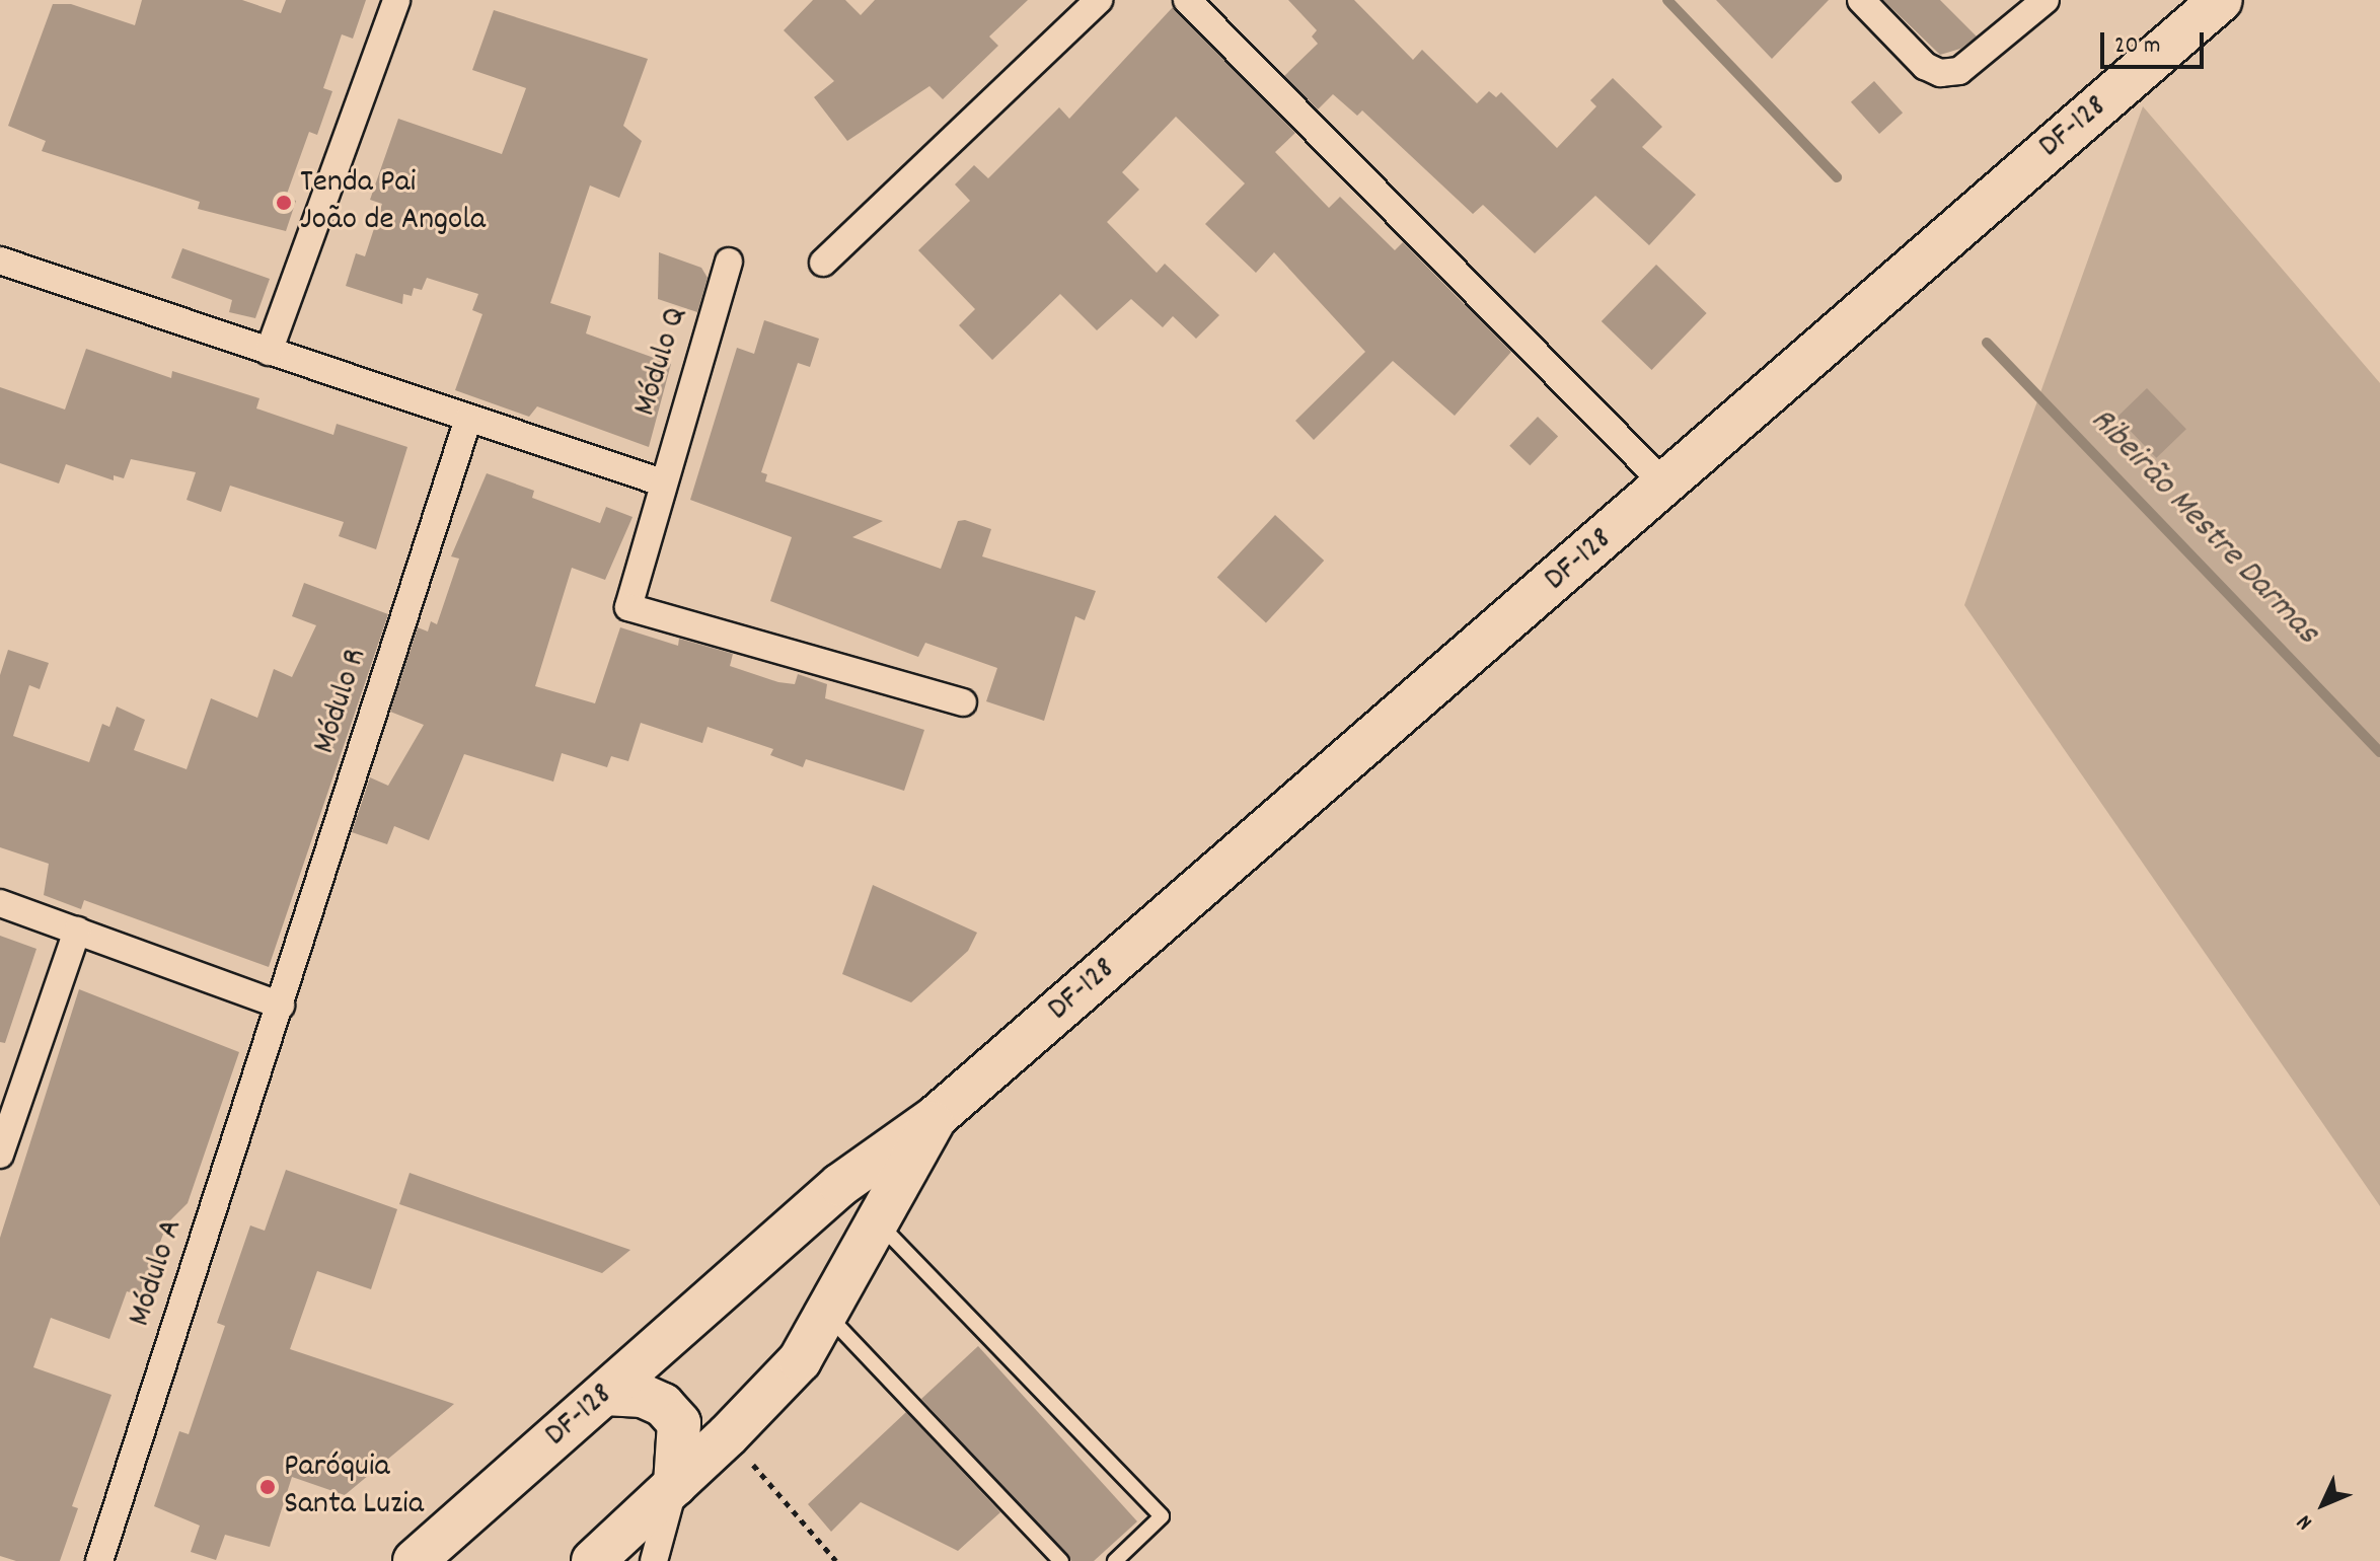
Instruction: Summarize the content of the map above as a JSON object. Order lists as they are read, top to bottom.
{
  "streets": {
    "main road": ["DF-128"],
    "street": ["Módulo Q", "Módulo R", "Módulo A"]
  },
  "crossings": [
    ["Módulo R", "Módulo A"]
  ],
  "water": ["Ribeirão Mestre Darmas"],
  "places": ["Tenda Pai João de Angola", "Paróquia Santa Luzia"],
  "scale_bar": "20 m",
  "north": "bottom left"
}
